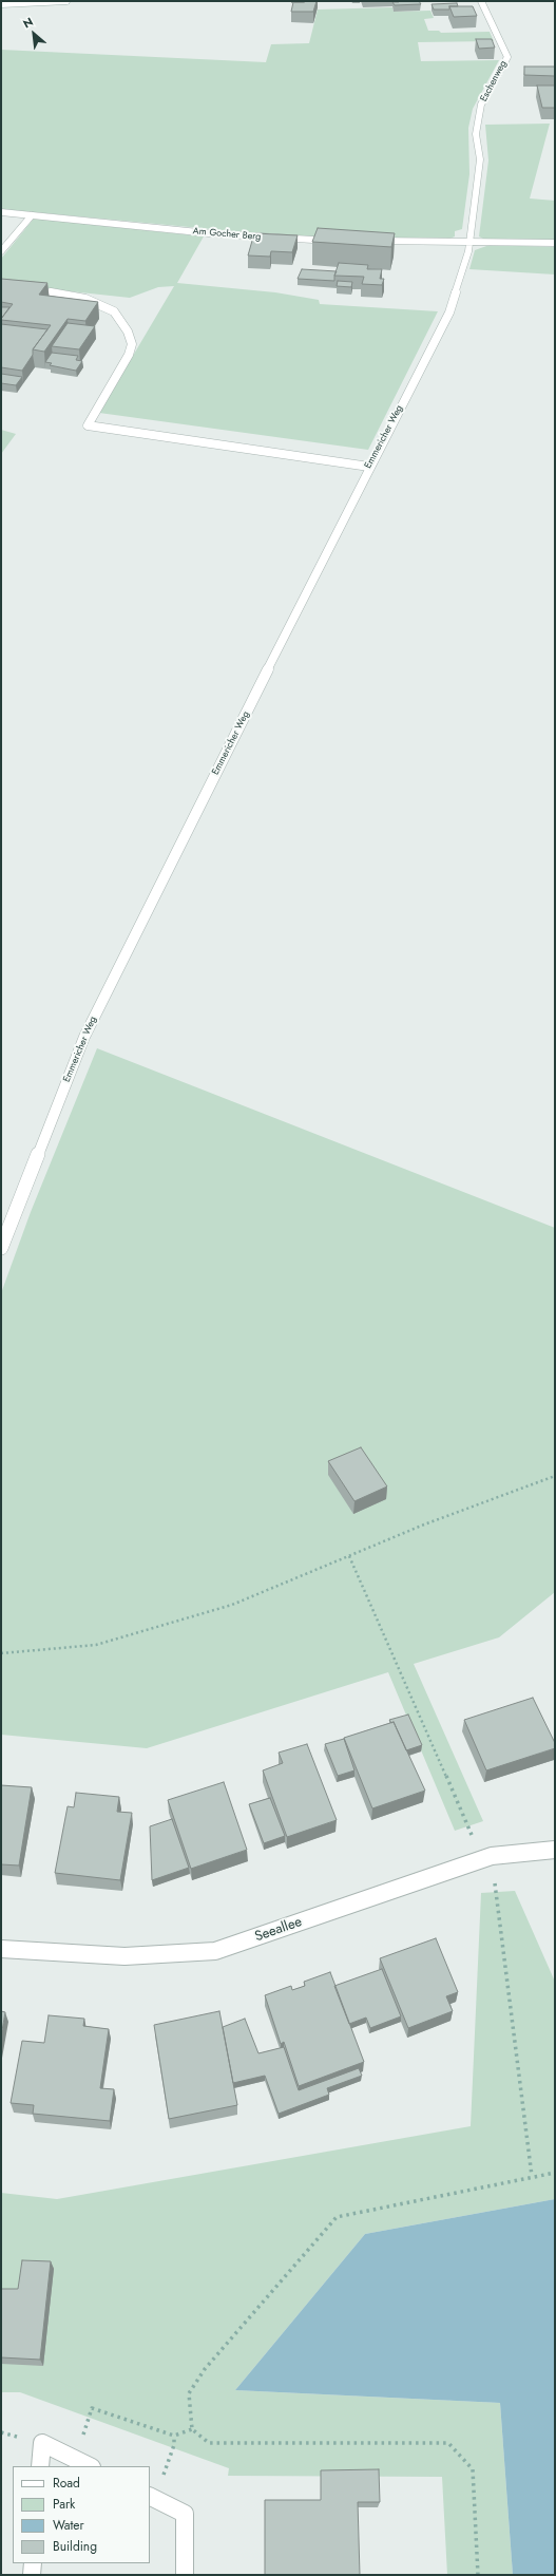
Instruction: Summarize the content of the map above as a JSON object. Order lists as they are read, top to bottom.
{
  "streets": {
    "street": [
      "Eschenweg",
      "Am Gocher Berg",
      "Emmericher Weg",
      "Seeallee"
    ]
  },
  "crossings": [
    ["Eschenweg", "Emmericher Weg"]
  ],
  "legend": [
    "Road",
    "Park",
    "Water",
    "Building"
  ],
  "north": "top left"
}
